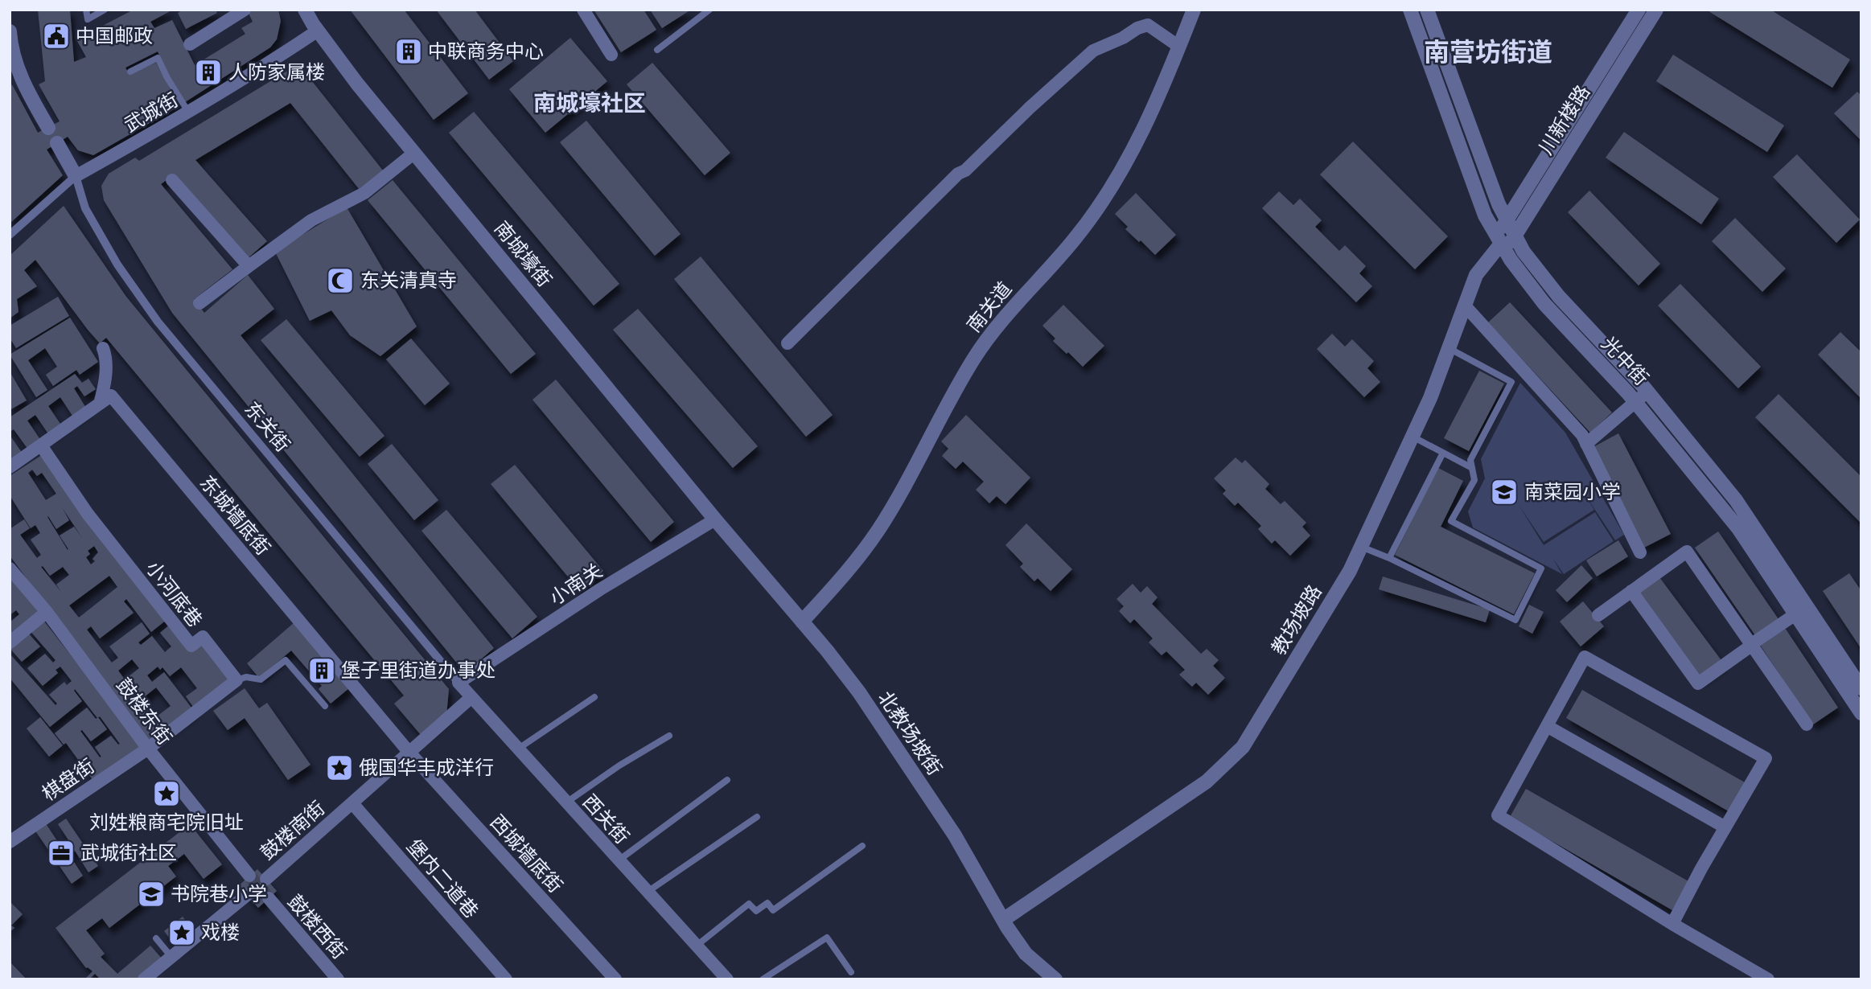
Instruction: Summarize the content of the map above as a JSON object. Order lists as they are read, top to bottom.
{
  "streets": {
    "street": [
      "武城街",
      "川新楼路",
      "南城壕街",
      "南关道",
      "光中街",
      "东关街",
      "东城墙底街",
      "小南关",
      "小河底巷",
      "教场坡路",
      "鼓楼东街",
      "北教场坡街",
      "棋盘街",
      "西关街",
      "鼓楼南街",
      "西城墙底街",
      "堡内二道巷",
      "鼓楼西街"
    ]
  },
  "crossings": [
    ["武城街", "南城壕街"],
    ["武城街", "东关街"],
    ["川新楼路", "光中街"],
    ["川新楼路", "教场坡路"],
    ["南城壕街", "小南关"],
    ["南城壕街", "北教场坡街"],
    ["南关道", "北教场坡街"],
    ["光中街", "教场坡路"],
    ["东关街", "小南关"],
    ["东关街", "西关街"],
    ["东城墙底街", "鼓楼南街"],
    ["东城墙底街", "西城墙底街"],
    ["小南关", "北教场坡街"],
    ["小南关", "西关街"],
    ["教场坡路", "北教场坡街"],
    ["鼓楼东街", "棋盘街"],
    ["西关街", "鼓楼南街"],
    ["鼓楼南街", "西城墙底街"],
    ["鼓楼南街", "堡内二道巷"]
  ],
  "districts": ["南营坊街道", "南城壕社区"],
  "places": {
    "public building": ["中国邮政"],
    "building": ["中联商务中心", "人防家属楼", "堡子里街道办事处"],
    "mosque": ["东关清真寺"],
    "school or university": ["南菜园小学", "书院巷小学"],
    "place": ["俄国华丰成洋行", "刘姓粮商宅院旧址", "戏楼"],
    "office": ["武城街社区"]
  }
}
